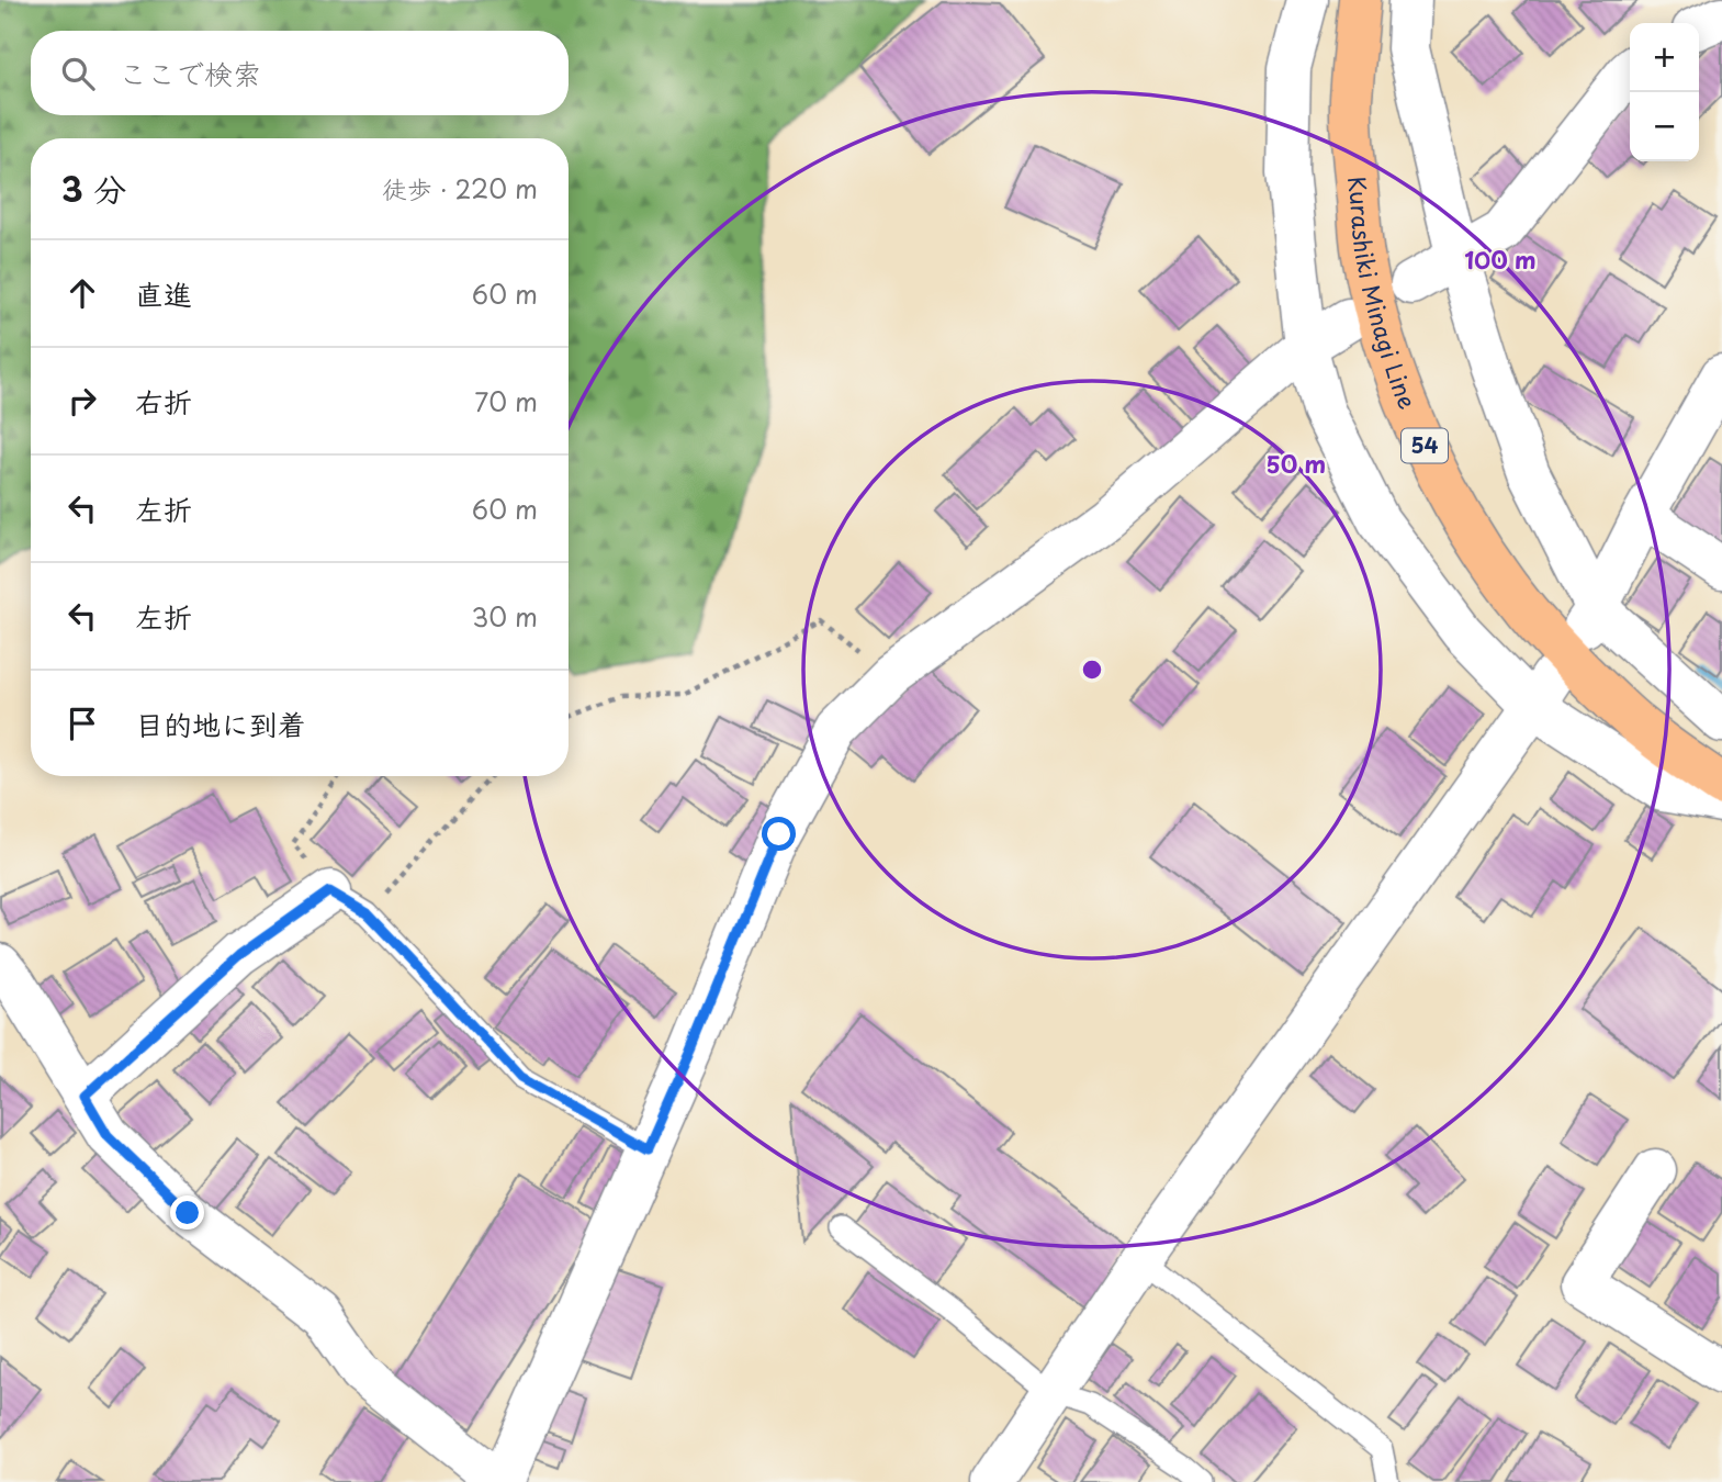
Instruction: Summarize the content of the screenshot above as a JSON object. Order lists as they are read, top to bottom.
{
  "streets": {
    "main road": ["Kurashiki Minagi Line", "54"]
  },
  "page": {
    "map_buttons": ["+", "−"],
    "search": "ここで検索",
    "heading": ["3 分", "徒歩 · 220 m"],
    "list": [
      ["直進", "60 m"],
      ["右折", "70 m"],
      ["左折", "60 m"],
      ["左折", "30 m"],
      "目的地に到着"
    ]
  },
  "rings": ["100 m", "50 m"]
}
